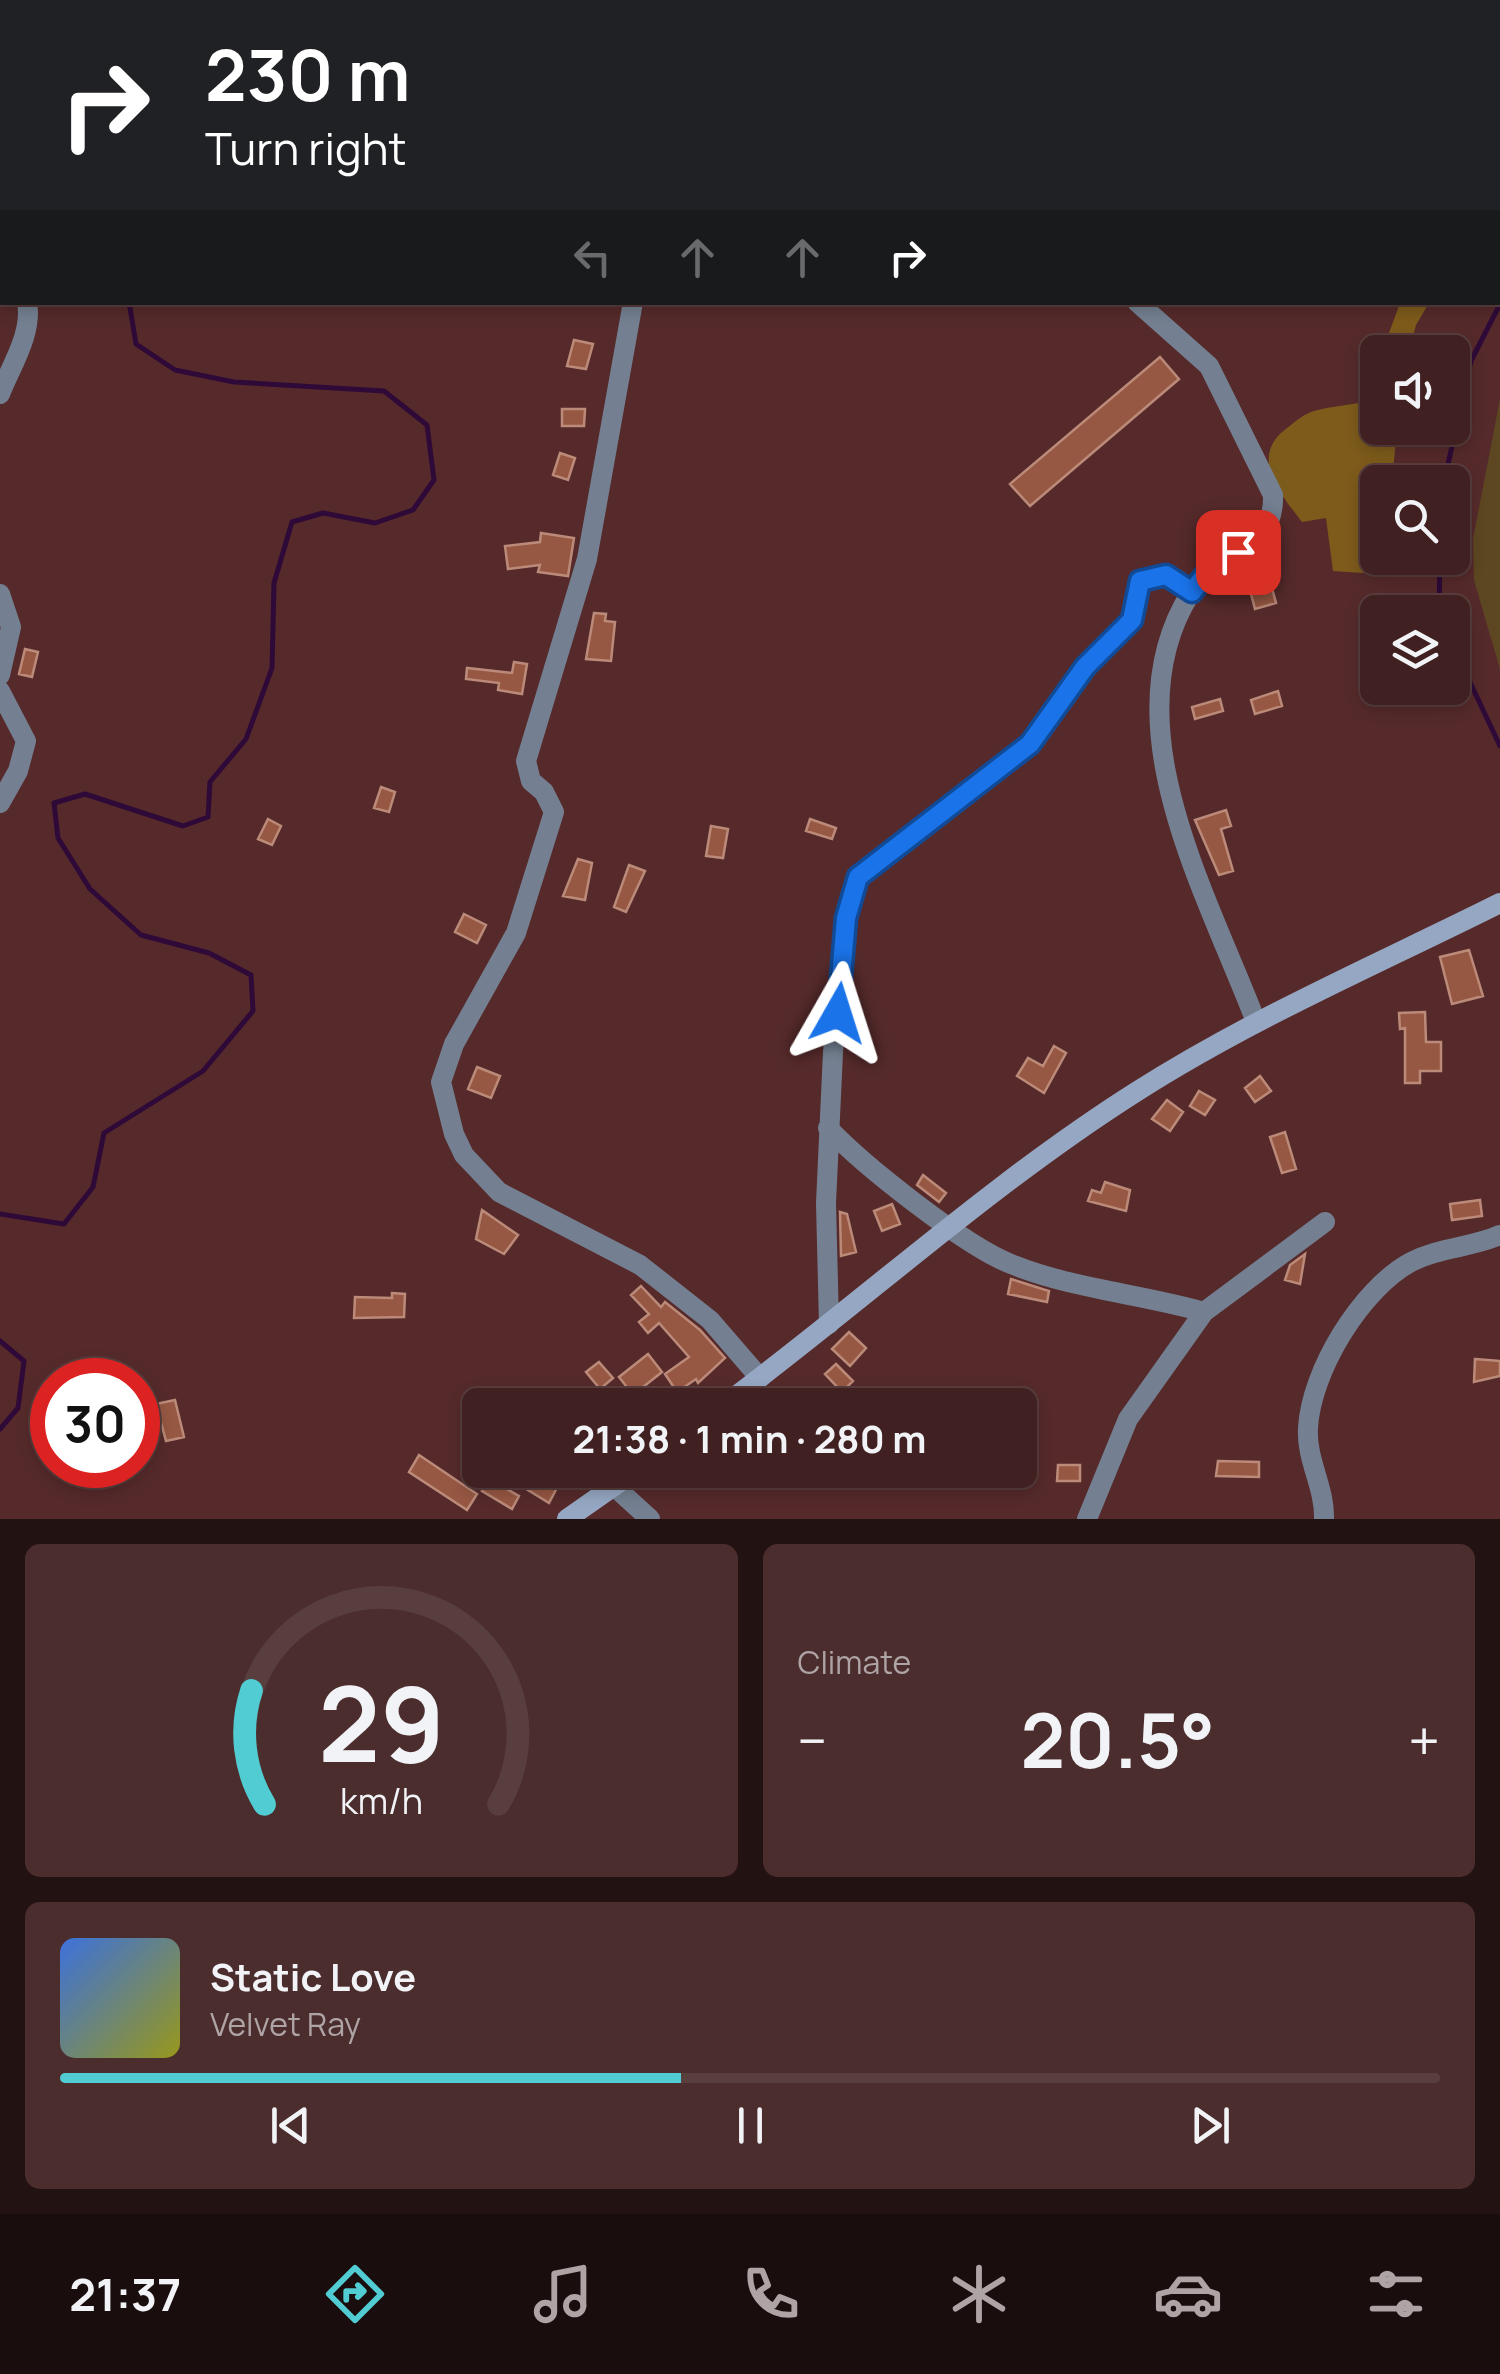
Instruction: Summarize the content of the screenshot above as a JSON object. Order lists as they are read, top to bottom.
{
  "page": {
    "turn": ["230 m", "Turn right"],
    "limit": "30",
    "trip": "21:38 · 1 min · 280 m",
    "tile": "Climate",
    "heat": ["−", "20.5°", "+"],
    "song": ["Static Love", "Velvet Ray"],
    "tabs": "21:37",
    "gauge": ["29", "km/h"]
  }
}
